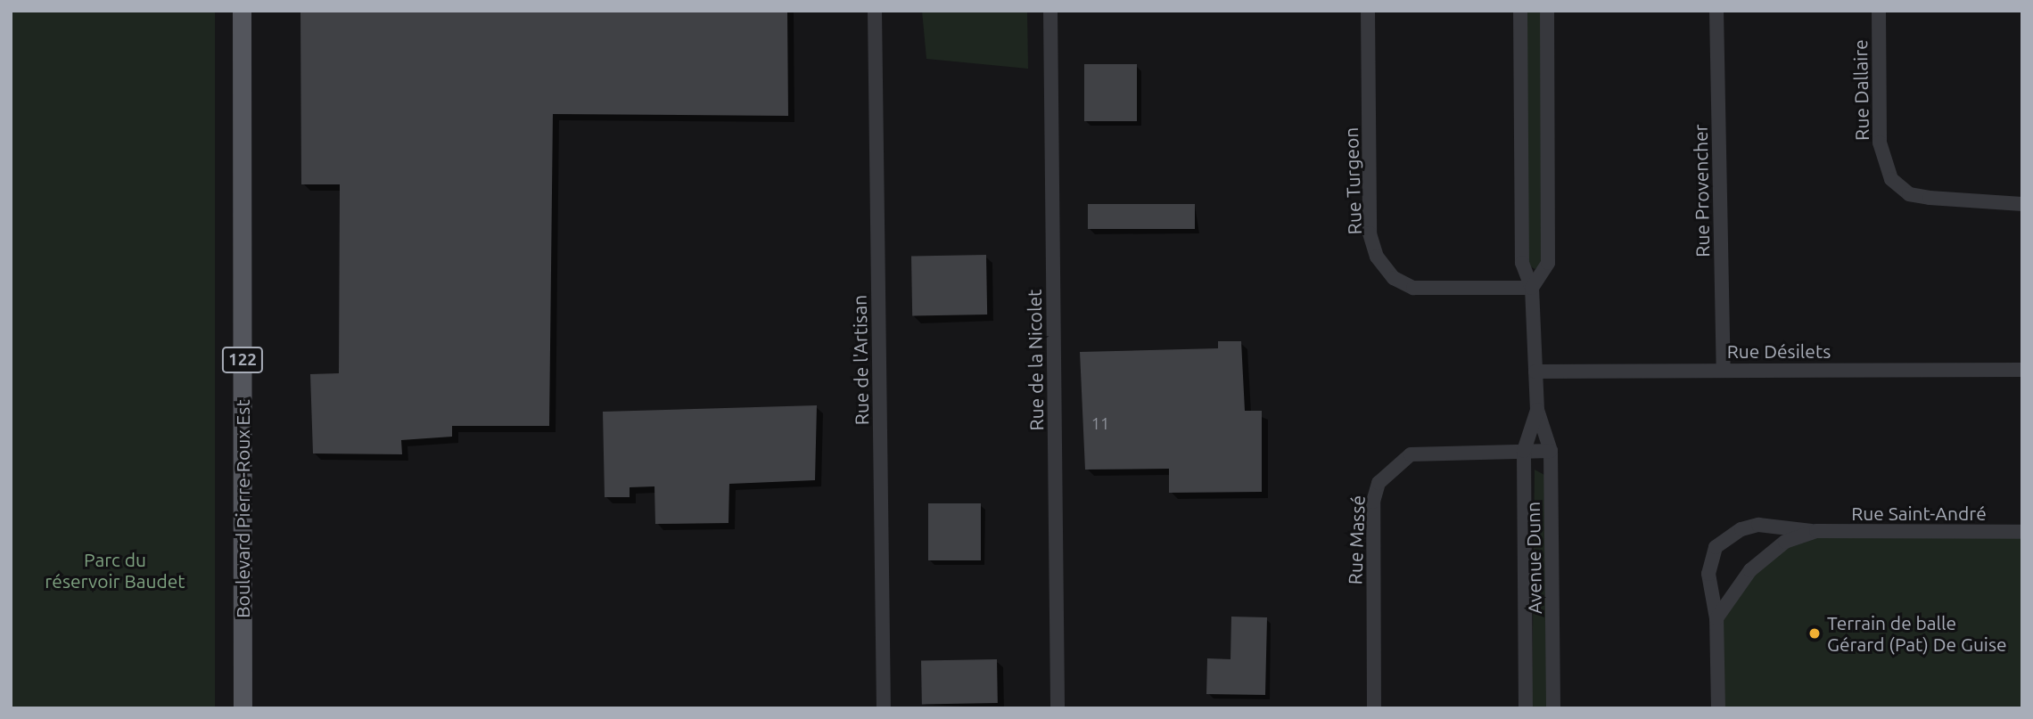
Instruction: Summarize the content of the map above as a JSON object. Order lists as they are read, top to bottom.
{
  "streets": {
    "main road": ["122", "Boulevard Pierre-Roux Est"],
    "street": [
      "Rue Dallaire",
      "Rue Turgeon",
      "Rue Provencher",
      "Rue Désilets",
      "Rue de l'Artisan",
      "Rue de la Nicolet",
      "Rue Saint-André",
      "Rue Massé",
      "Avenue Dunn"
    ]
  },
  "crossings": [
    ["Rue Turgeon", "Avenue Dunn"],
    ["Rue Provencher", "Rue Désilets"],
    ["Rue Désilets", "Avenue Dunn"],
    ["Rue Massé", "Avenue Dunn"]
  ],
  "parks": ["Parc du réservoir Baudet"],
  "places": ["Terrain de balle Gérard (Pat) De Guise"],
  "house_numbers": ["11"]
}
